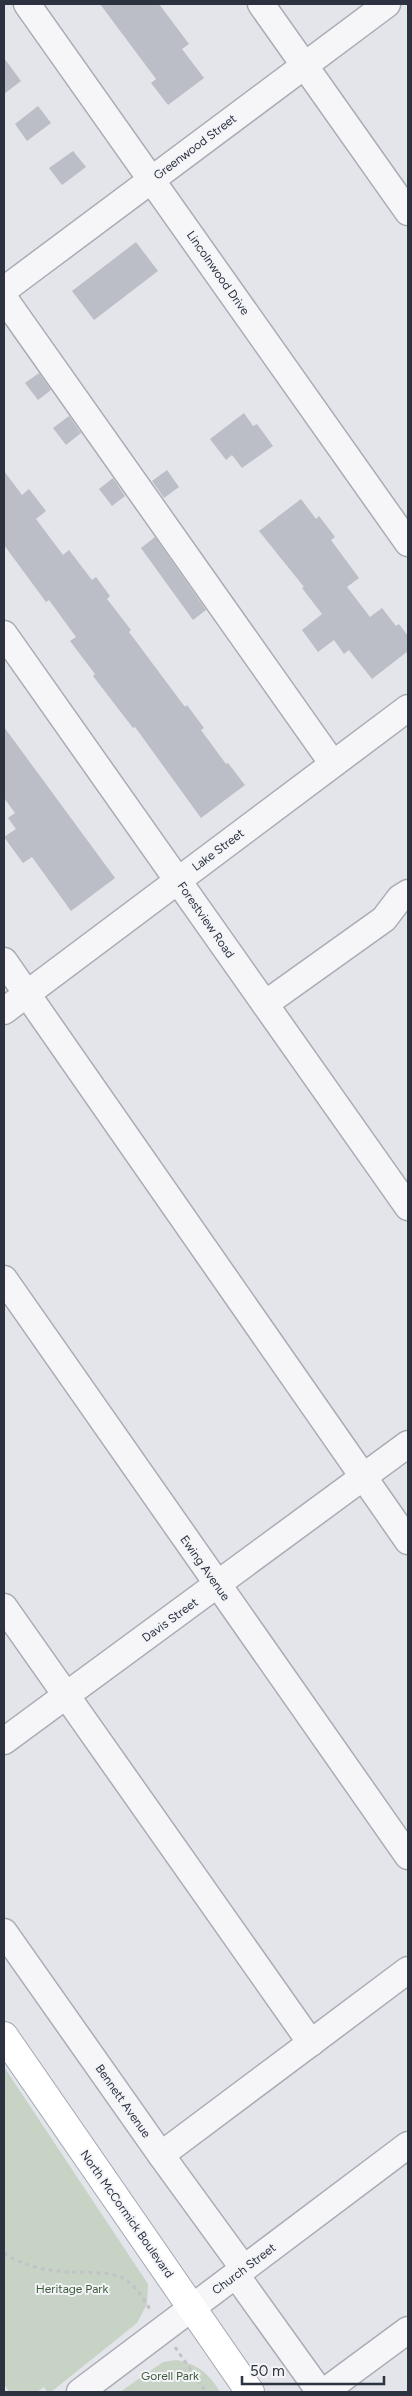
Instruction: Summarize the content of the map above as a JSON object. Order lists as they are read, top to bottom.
{
  "streets": {
    "main road": ["North McCormick Boulevard"],
    "street": [
      "Greenwood Street",
      "Lincolnwood Drive",
      "Lake Street",
      "Forestview Road",
      "Ewing Avenue",
      "Davis Street",
      "Bennett Avenue",
      "Church Street"
    ]
  },
  "crossings": [
    ["Greenwood Street", "Lincolnwood Drive"],
    ["Lake Street", "Forestview Road"],
    ["Ewing Avenue", "Davis Street"],
    ["Bennett Avenue", "Church Street"],
    ["North McCormick Boulevard", "Church Street"]
  ],
  "parks": ["Heritage Park", "Gorell Park"],
  "scale_bar": "50 m"
}
